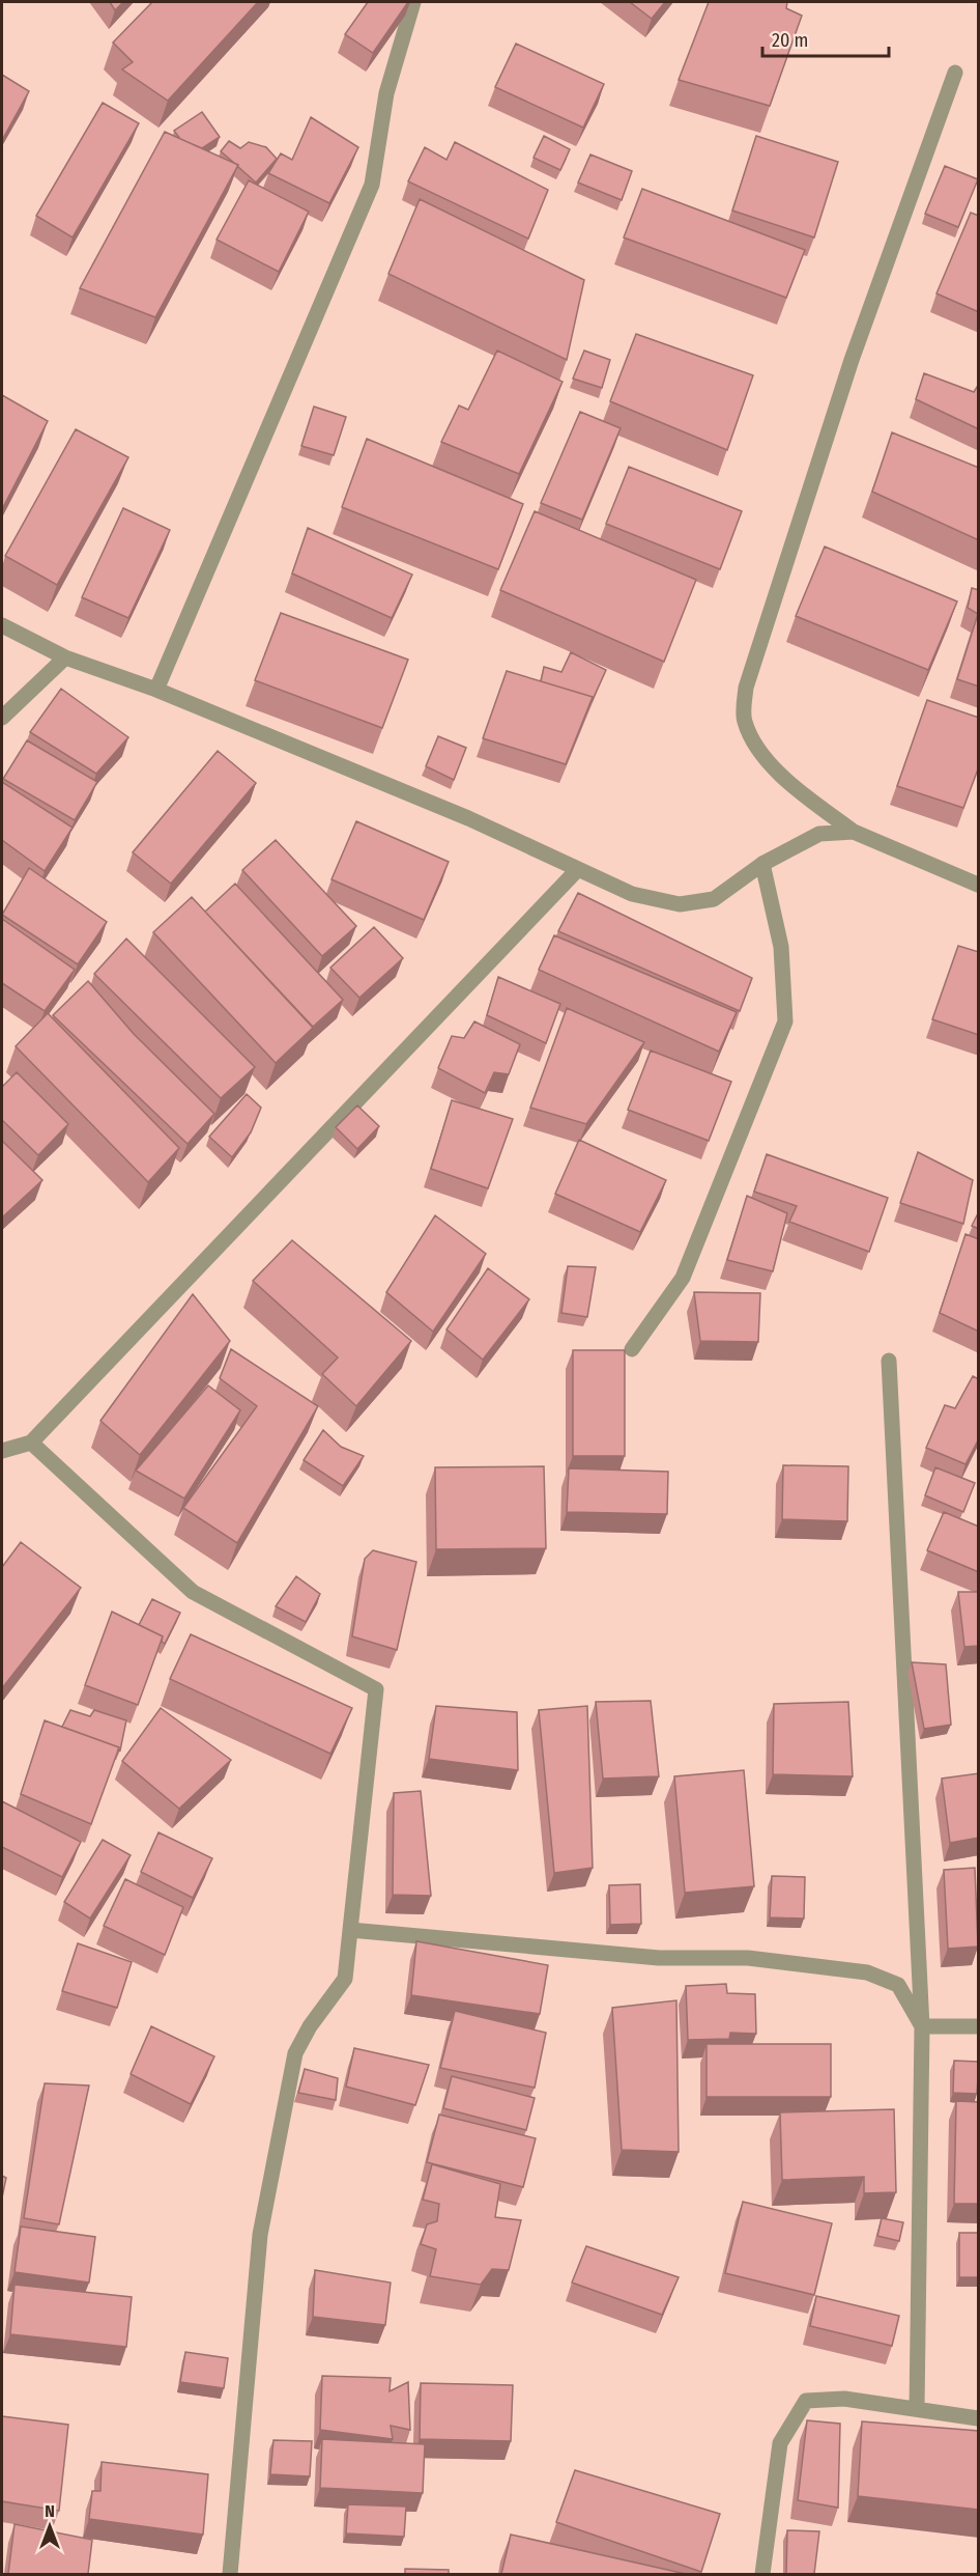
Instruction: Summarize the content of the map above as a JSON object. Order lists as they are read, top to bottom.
{
  "scale_bar": "20 m",
  "north": "top"
}
